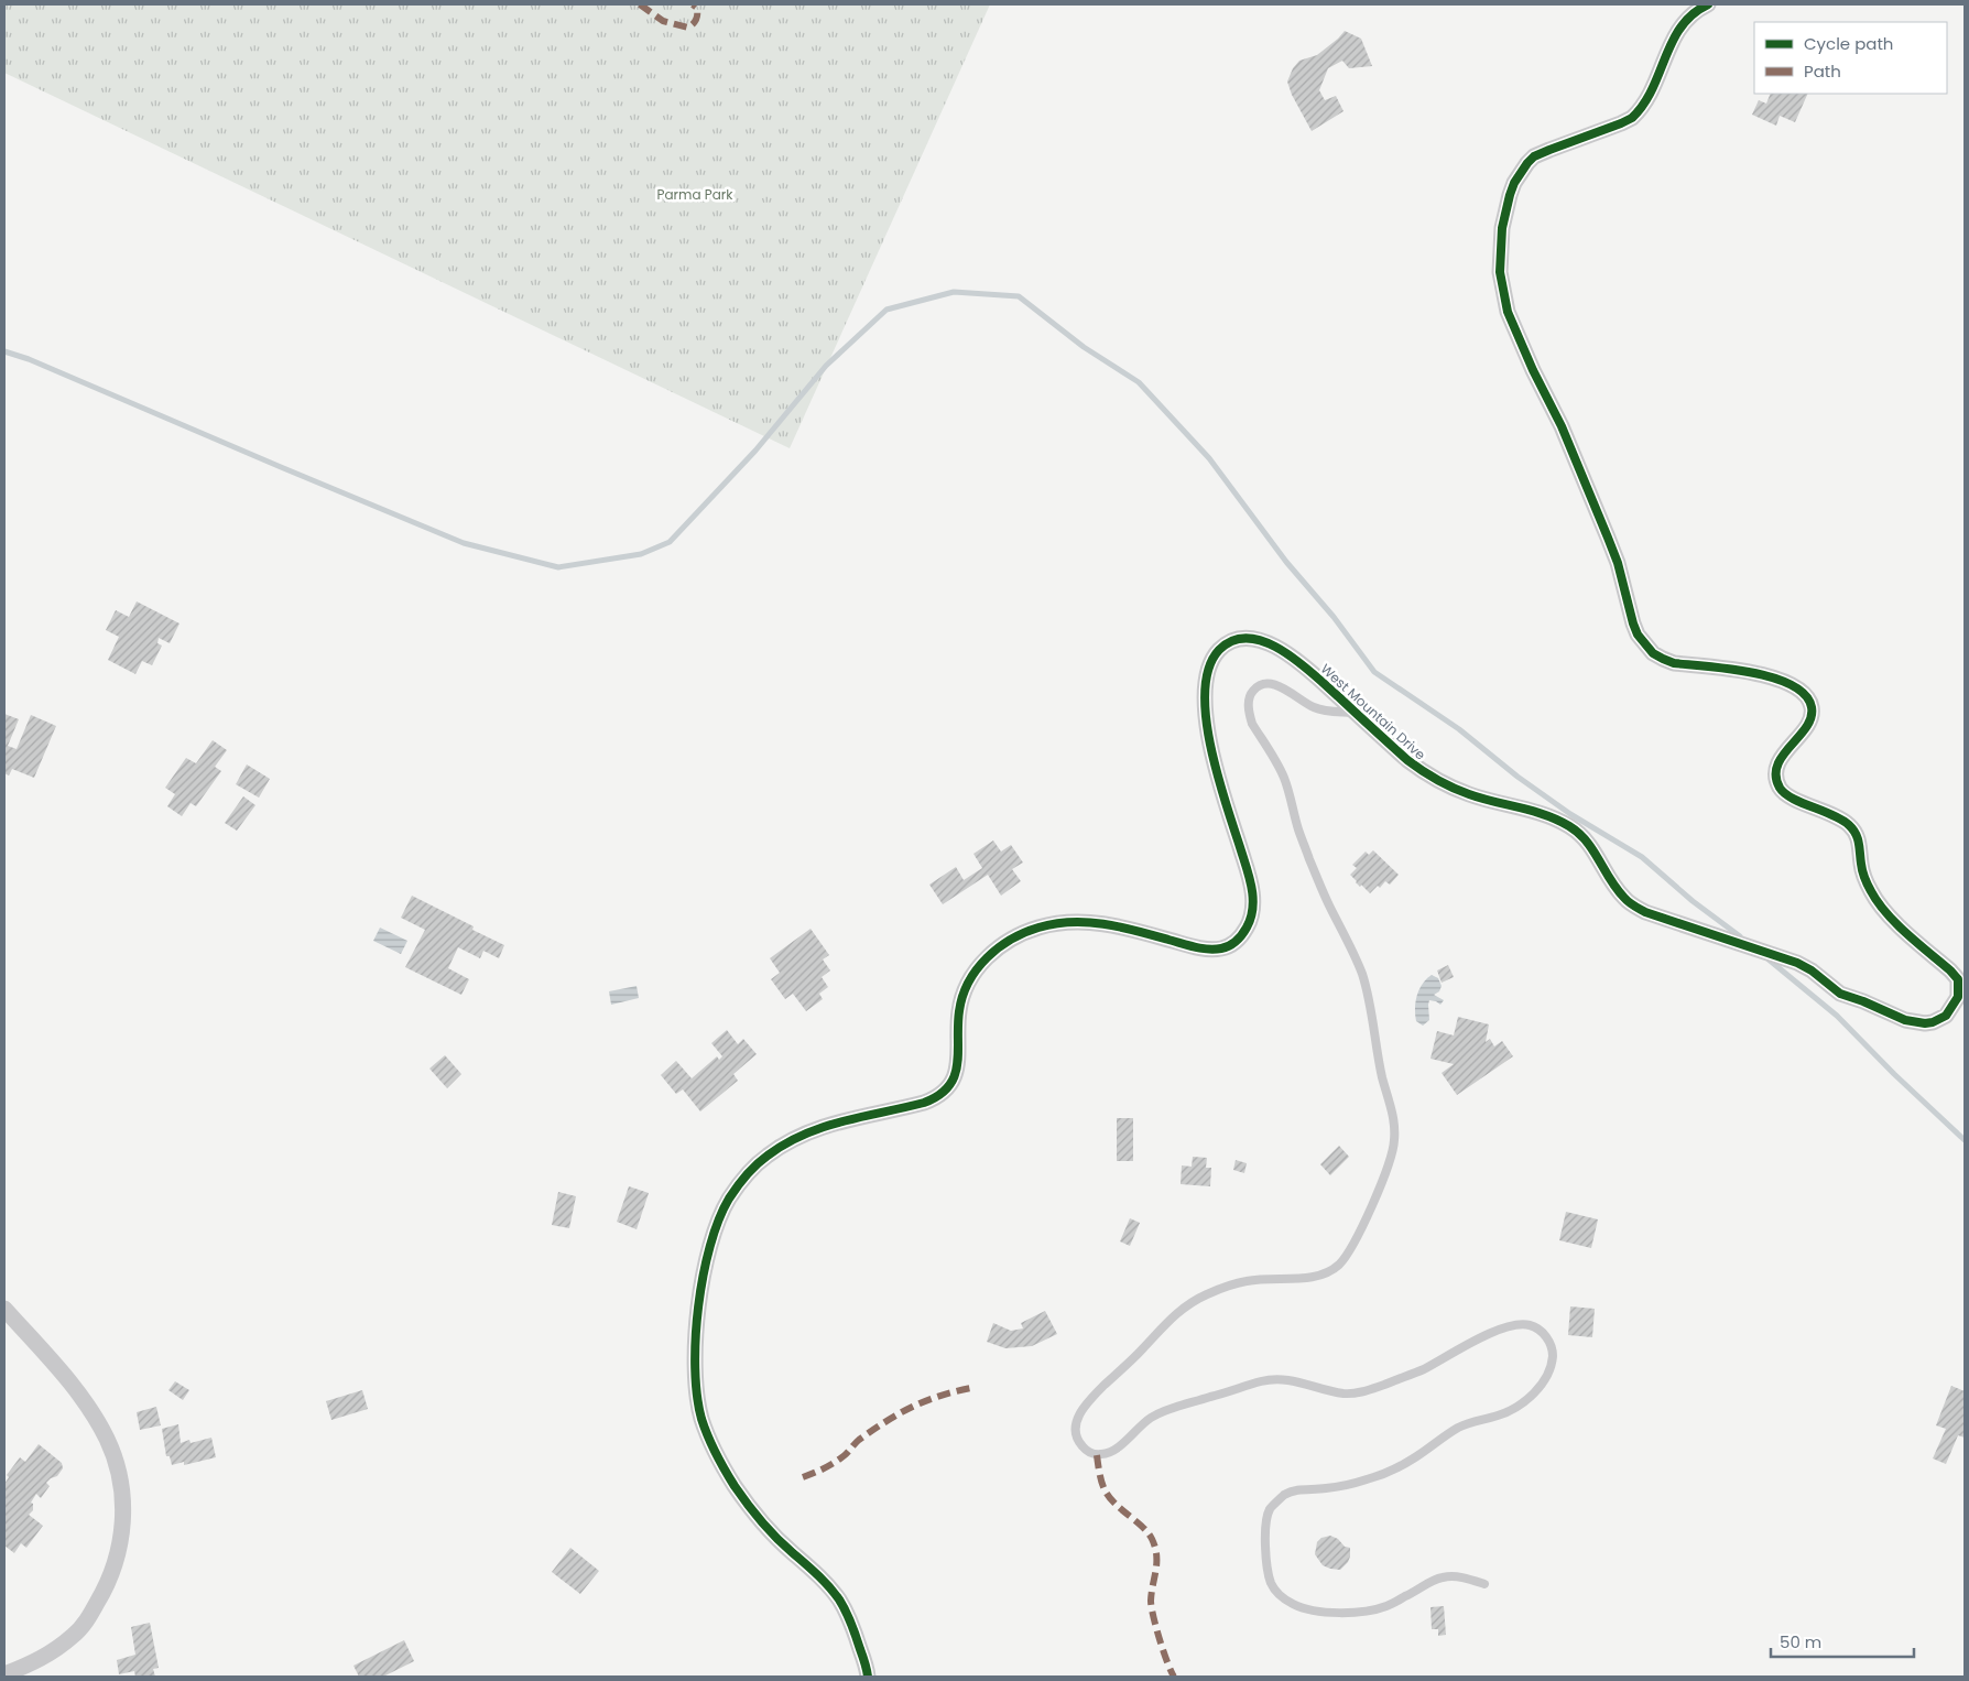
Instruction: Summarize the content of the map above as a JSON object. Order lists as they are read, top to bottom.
{
  "streets": {
    "street": ["West Mountain Drive"]
  },
  "parks": ["Parma Park"],
  "legend": ["Cycle path", "Path"],
  "scale_bar": "50 m"
}
